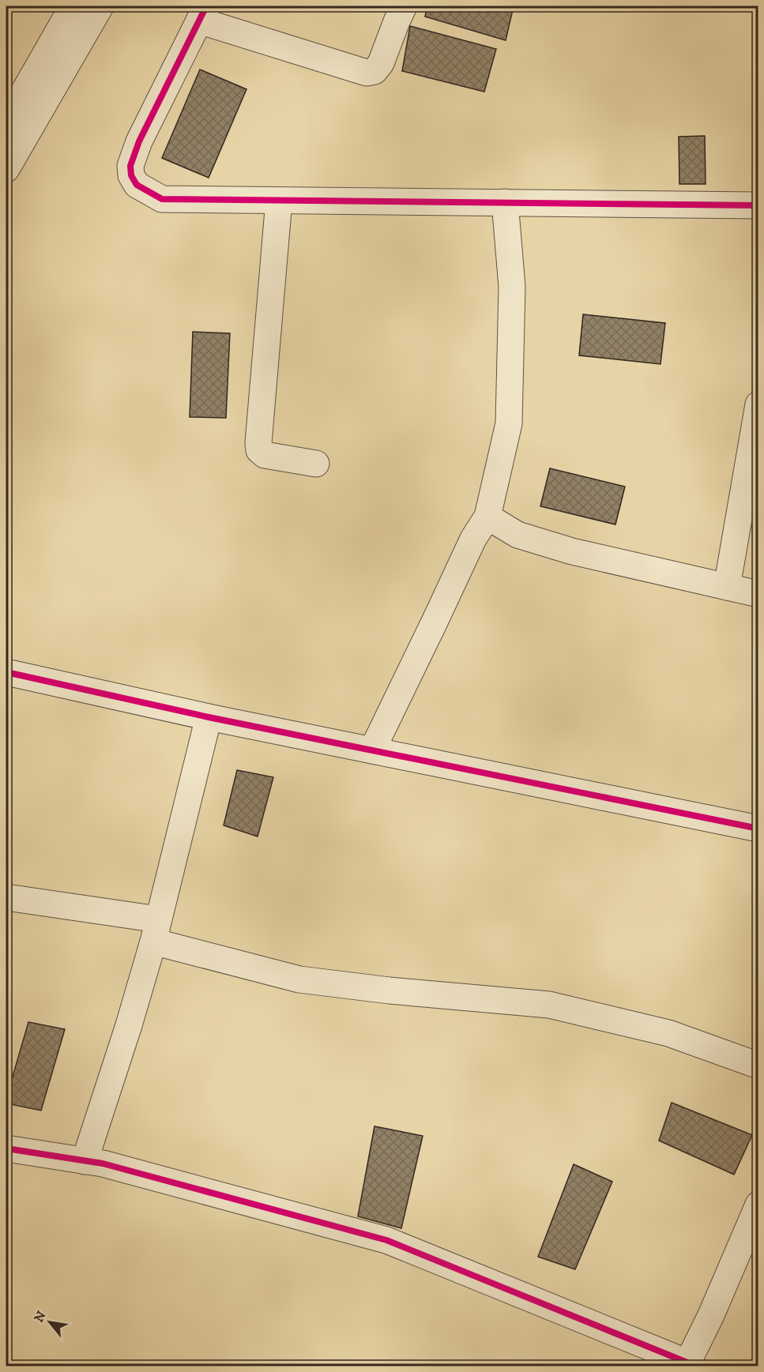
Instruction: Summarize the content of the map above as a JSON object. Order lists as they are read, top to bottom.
{
  "north": "top left"
}
